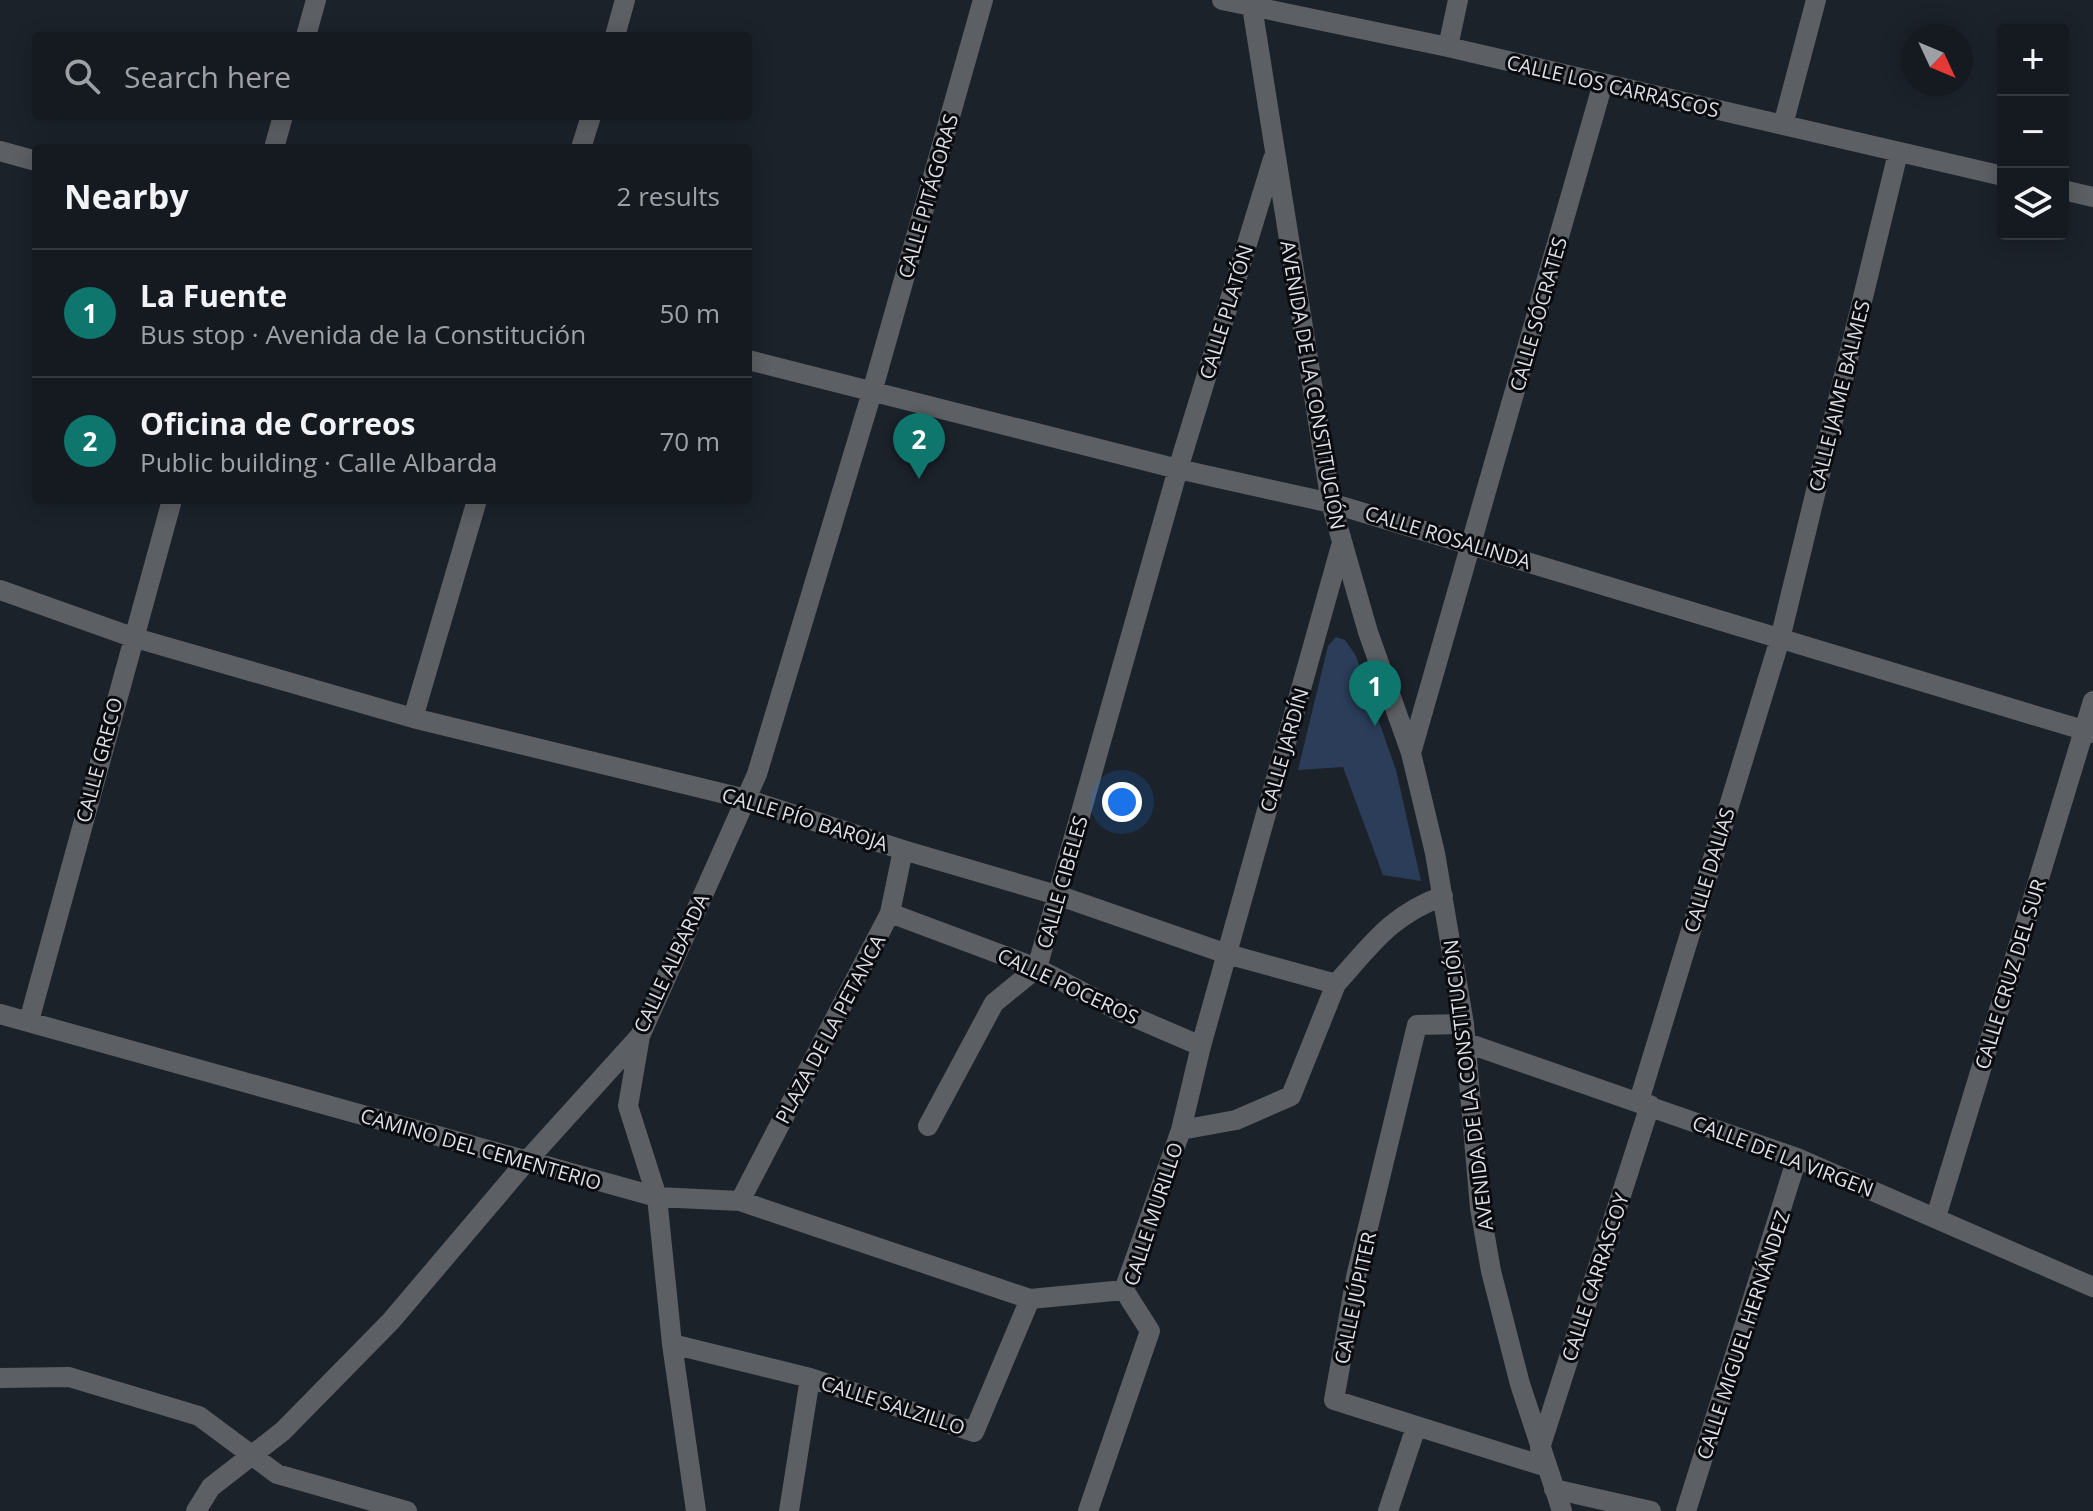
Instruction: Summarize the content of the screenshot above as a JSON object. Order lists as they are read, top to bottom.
{
  "streets": {
    "street": [
      "CALLE LOS CARRASCOS",
      "CALLE PITÁGORAS",
      "CALLE PLATÓN",
      "CALLE SÓCRATES",
      "AVENIDA DE LA CONSTITUCIÓN",
      "CALLE JAIME BALMES",
      "CALLE ROSALINDA",
      "CALLE JARDÍN",
      "CALLE GRECO",
      "CALLE PÍO BAROJA",
      "CALLE DALIAS",
      "CALLE CIBELES",
      "CALLE ALBARDA",
      "CALLE CRUZ DEL SUR",
      "CALLE POCEROS",
      "PLAZA DE LA PETANCA",
      "CAMINO DEL CEMENTERIO",
      "CALLE DE LA VIRGEN",
      "CALLE MURILLO",
      "CALLE CARRASCOY",
      "CALLE JÚPITER",
      "CALLE MIGUEL HERNÁNDEZ",
      "CALLE SALZILLO"
    ]
  },
  "crossings": [
    ["CALLE LOS CARRASCOS", "CALLE SÓCRATES"],
    ["CALLE LOS CARRASCOS", "AVENIDA DE LA CONSTITUCIÓN"],
    ["CALLE LOS CARRASCOS", "CALLE JAIME BALMES"],
    ["CALLE PITÁGORAS", "CALLE ROSALINDA"],
    ["CALLE PITÁGORAS", "CALLE ALBARDA"],
    ["CALLE PLATÓN", "AVENIDA DE LA CONSTITUCIÓN"],
    ["CALLE PLATÓN", "CALLE ROSALINDA"],
    ["CALLE PLATÓN", "CALLE CIBELES"],
    ["CALLE SÓCRATES", "AVENIDA DE LA CONSTITUCIÓN"],
    ["CALLE SÓCRATES", "CALLE ROSALINDA"],
    ["AVENIDA DE LA CONSTITUCIÓN", "CALLE ROSALINDA"],
    ["AVENIDA DE LA CONSTITUCIÓN", "CALLE JARDÍN"],
    ["AVENIDA DE LA CONSTITUCIÓN", "CALLE DE LA VIRGEN"],
    ["AVENIDA DE LA CONSTITUCIÓN", "CALLE CARRASCOY"],
    ["AVENIDA DE LA CONSTITUCIÓN", "CALLE JÚPITER"],
    ["CALLE JAIME BALMES", "CALLE ROSALINDA"],
    ["CALLE JAIME BALMES", "CALLE DALIAS"],
    ["CALLE ROSALINDA", "CALLE DALIAS"],
    ["CALLE ROSALINDA", "CALLE CIBELES"],
    ["CALLE ROSALINDA", "CALLE ALBARDA"],
    ["CALLE ROSALINDA", "CALLE CRUZ DEL SUR"],
    ["CALLE JARDÍN", "CALLE PÍO BAROJA"],
    ["CALLE JARDÍN", "CALLE POCEROS"],
    ["CALLE JARDÍN", "CALLE MURILLO"],
    ["CALLE GRECO", "CALLE PÍO BAROJA"],
    ["CALLE GRECO", "CAMINO DEL CEMENTERIO"],
    ["CALLE PÍO BAROJA", "CALLE CIBELES"],
    ["CALLE PÍO BAROJA", "CALLE ALBARDA"],
    ["CALLE PÍO BAROJA", "PLAZA DE LA PETANCA"],
    ["CALLE DALIAS", "CALLE DE LA VIRGEN"],
    ["CALLE DALIAS", "CALLE CARRASCOY"],
    ["CALLE CIBELES", "CALLE POCEROS"],
    ["CALLE ALBARDA", "CAMINO DEL CEMENTERIO"],
    ["CALLE CRUZ DEL SUR", "CALLE DE LA VIRGEN"],
    ["CALLE POCEROS", "PLAZA DE LA PETANCA"],
    ["CALLE POCEROS", "CALLE MURILLO"],
    ["CALLE DE LA VIRGEN", "CALLE CARRASCOY"],
    ["CALLE DE LA VIRGEN", "CALLE JÚPITER"],
    ["CALLE DE LA VIRGEN", "CALLE MIGUEL HERNÁNDEZ"],
    ["CALLE CARRASCOY", "CALLE JÚPITER"]
  ],
  "north": "bottom right",
  "page": {
    "map_buttons": ["+", "−"],
    "search": "Search here",
    "heading": ["Nearby", "2 results"],
    "list": [
      {
        "mark": "1",
        "name": "La Fuente",
        "note": "Bus stop · Avenida de la Constitución",
        "value": "50 m"
      },
      {
        "mark": "2",
        "name": "Oficina de Correos",
        "note": "Public building · Calle Albarda",
        "value": "70 m"
      }
    ],
    "pins": ["2", "1"]
  }
}
